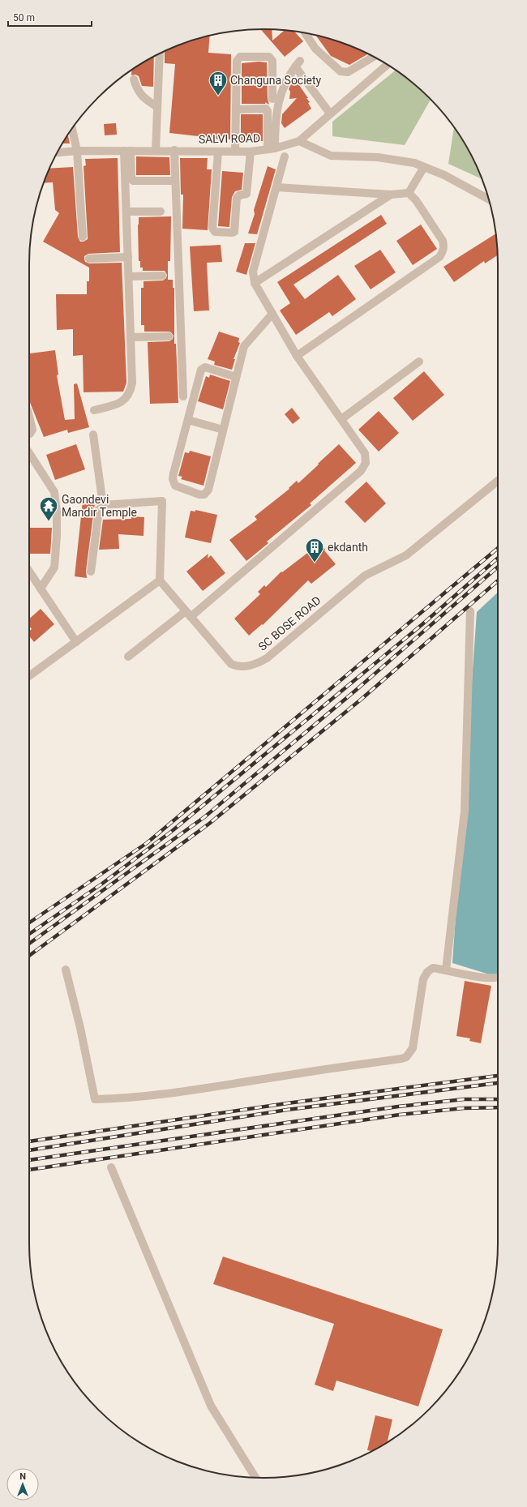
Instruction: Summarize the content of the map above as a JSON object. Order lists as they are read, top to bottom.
{
  "streets": {
    "street": ["SALVI ROAD", "SC BOSE ROAD"]
  },
  "places": {
    "building": ["Changuna Society", "ekdanth"],
    "temple": ["Gaondevi Mandir Temple"]
  },
  "scale_bar": "50 m",
  "north": "top"
}
